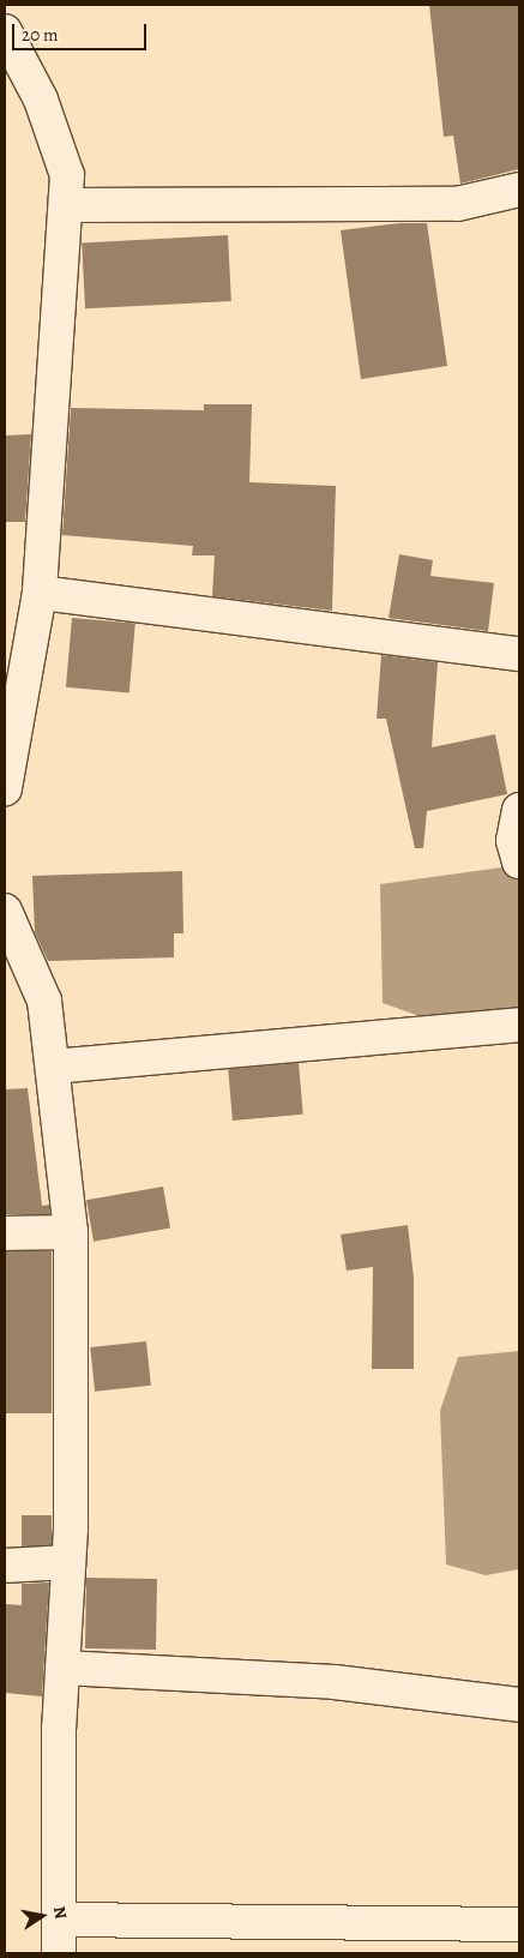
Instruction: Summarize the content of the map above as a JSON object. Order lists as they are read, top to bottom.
{
  "scale_bar": "20 m",
  "north": "right"
}
